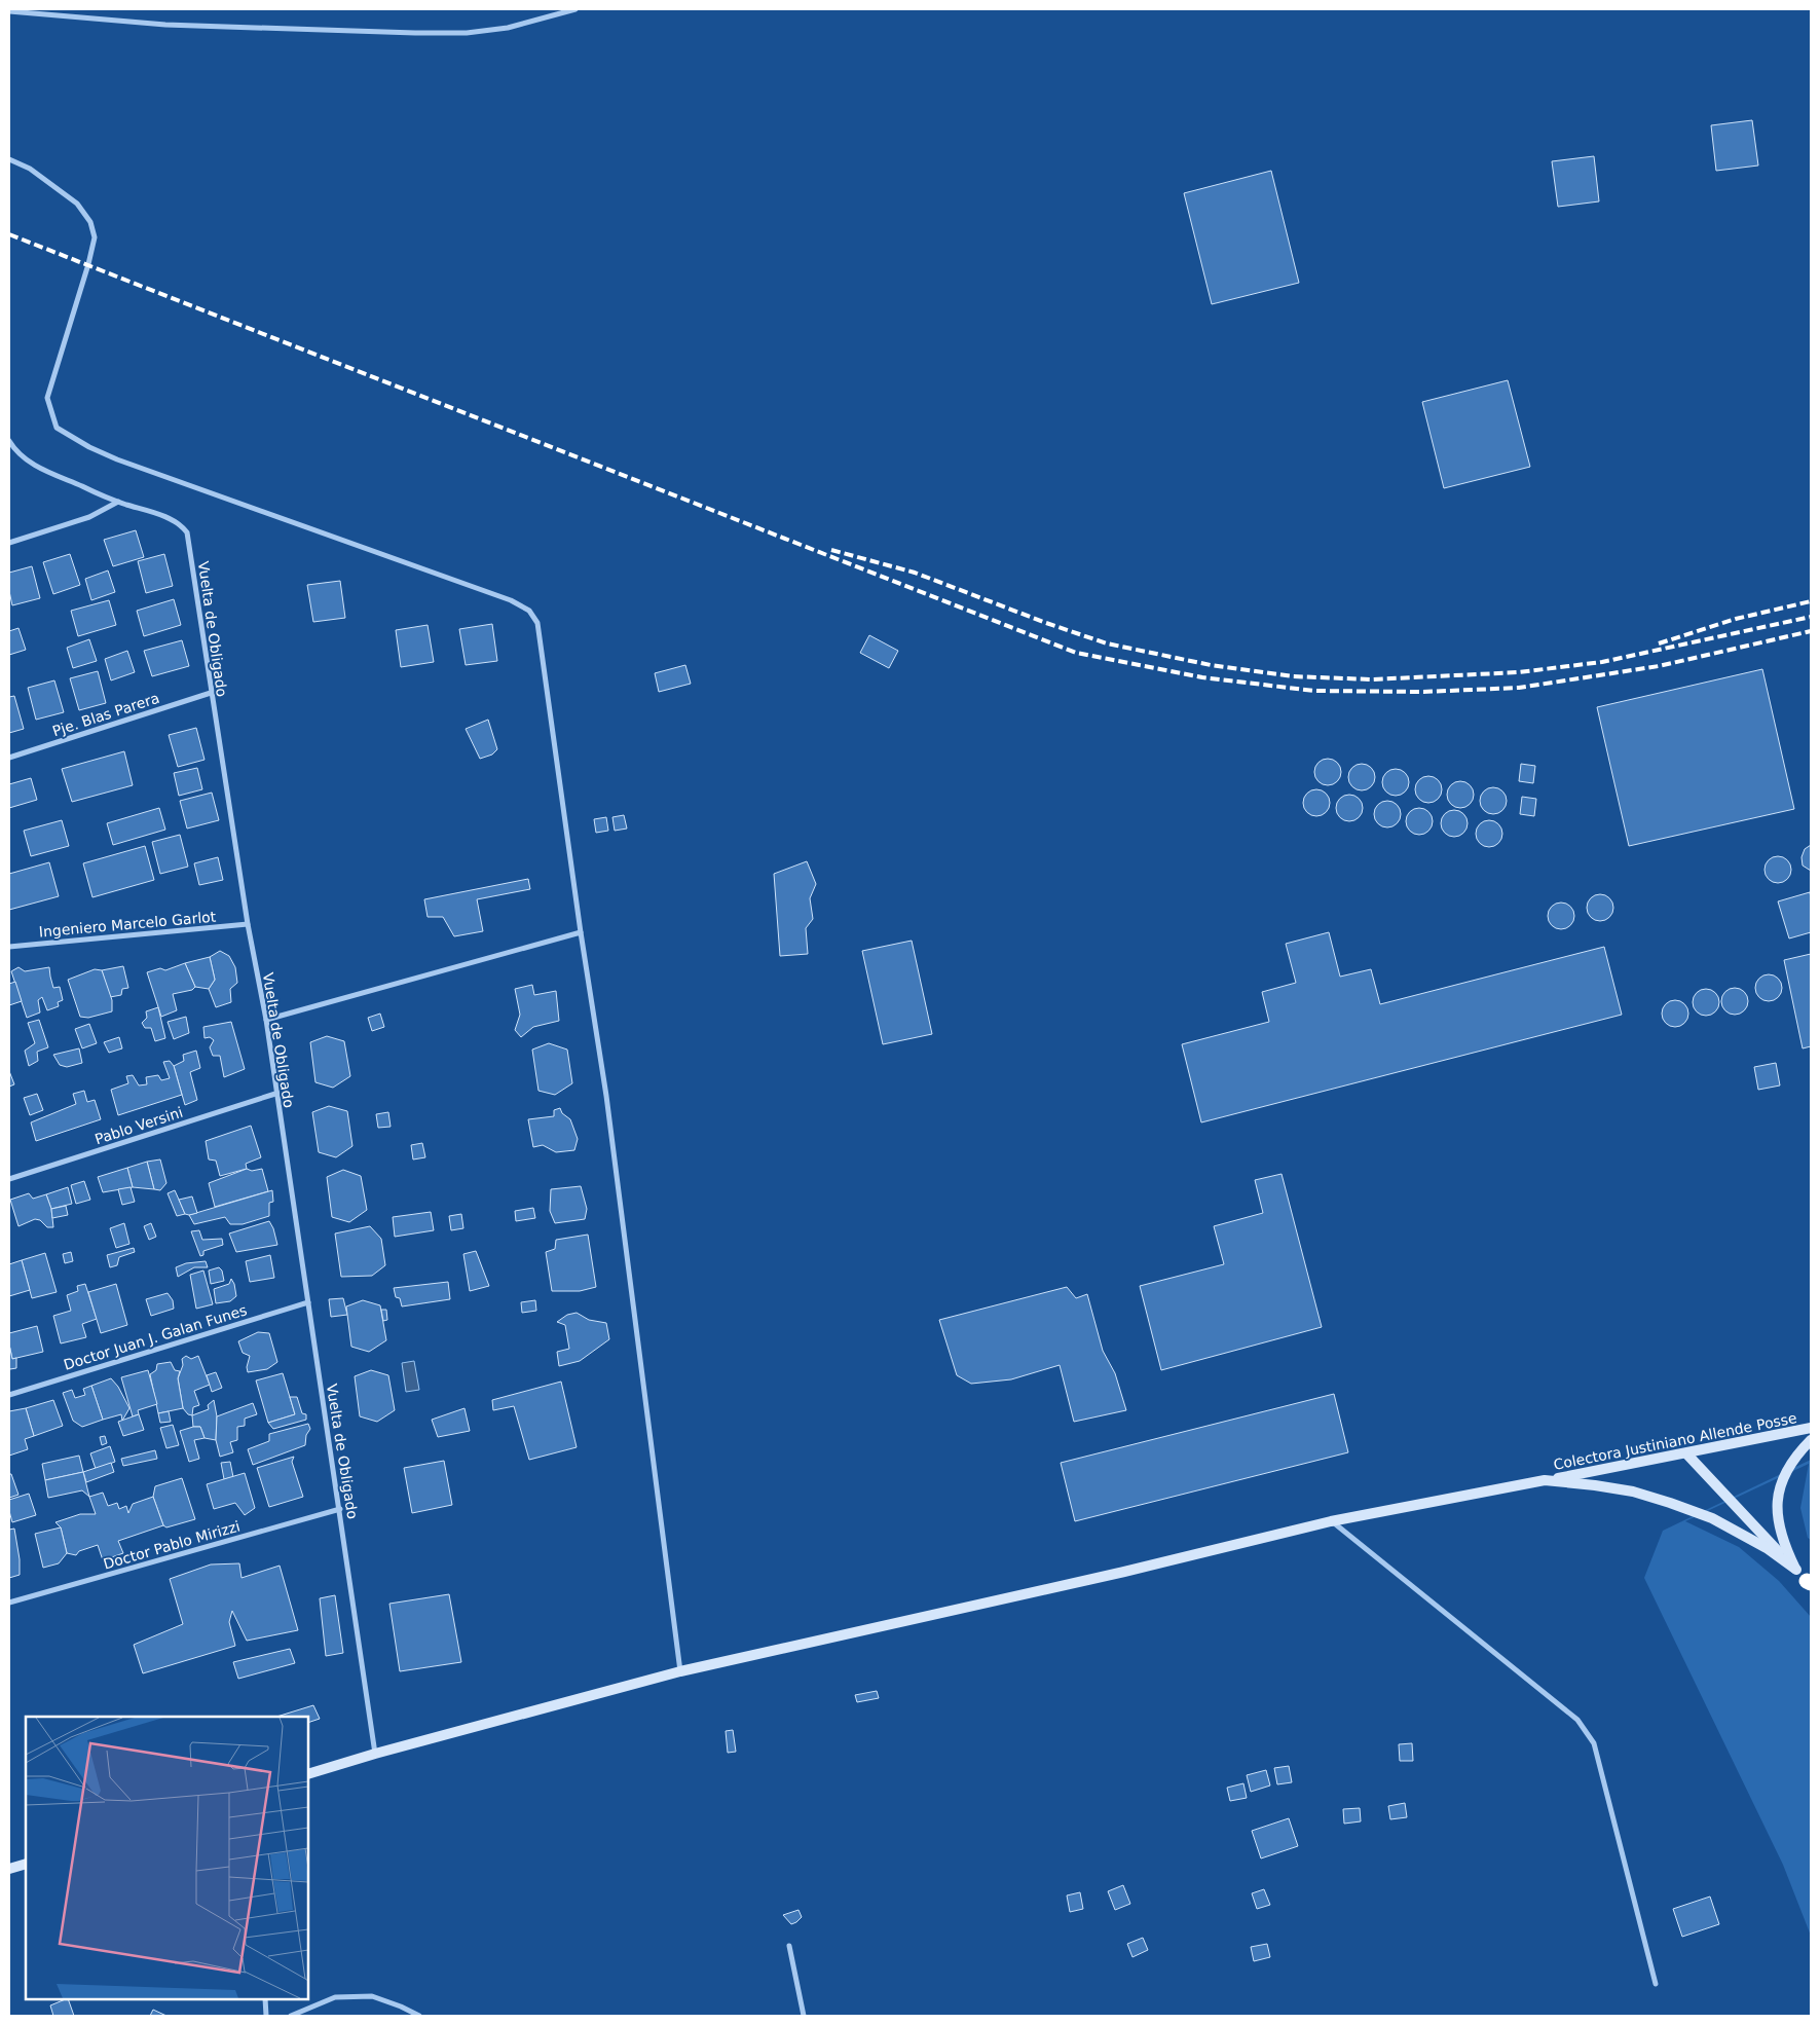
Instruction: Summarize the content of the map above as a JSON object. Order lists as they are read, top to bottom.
{
  "streets": {
    "main road": ["Colectora Justiniano Allende Posse"],
    "street": [
      "Vuelta de Obligado",
      "Pje. Blas Parera",
      "Ingeniero Marcelo Garlot",
      "Pablo Versini",
      "Doctor Juan J. Galan Funes",
      "Doctor Pablo Mirizzi"
    ]
  },
  "crossings": [
    ["Vuelta de Obligado", "Pje. Blas Parera"],
    ["Vuelta de Obligado", "Ingeniero Marcelo Garlot"],
    ["Vuelta de Obligado", "Pablo Versini"],
    ["Vuelta de Obligado", "Doctor Juan J. Galan Funes"],
    ["Vuelta de Obligado", "Colectora Justiniano Allende Posse"],
    ["Vuelta de Obligado", "Doctor Pablo Mirizzi"]
  ]
}
